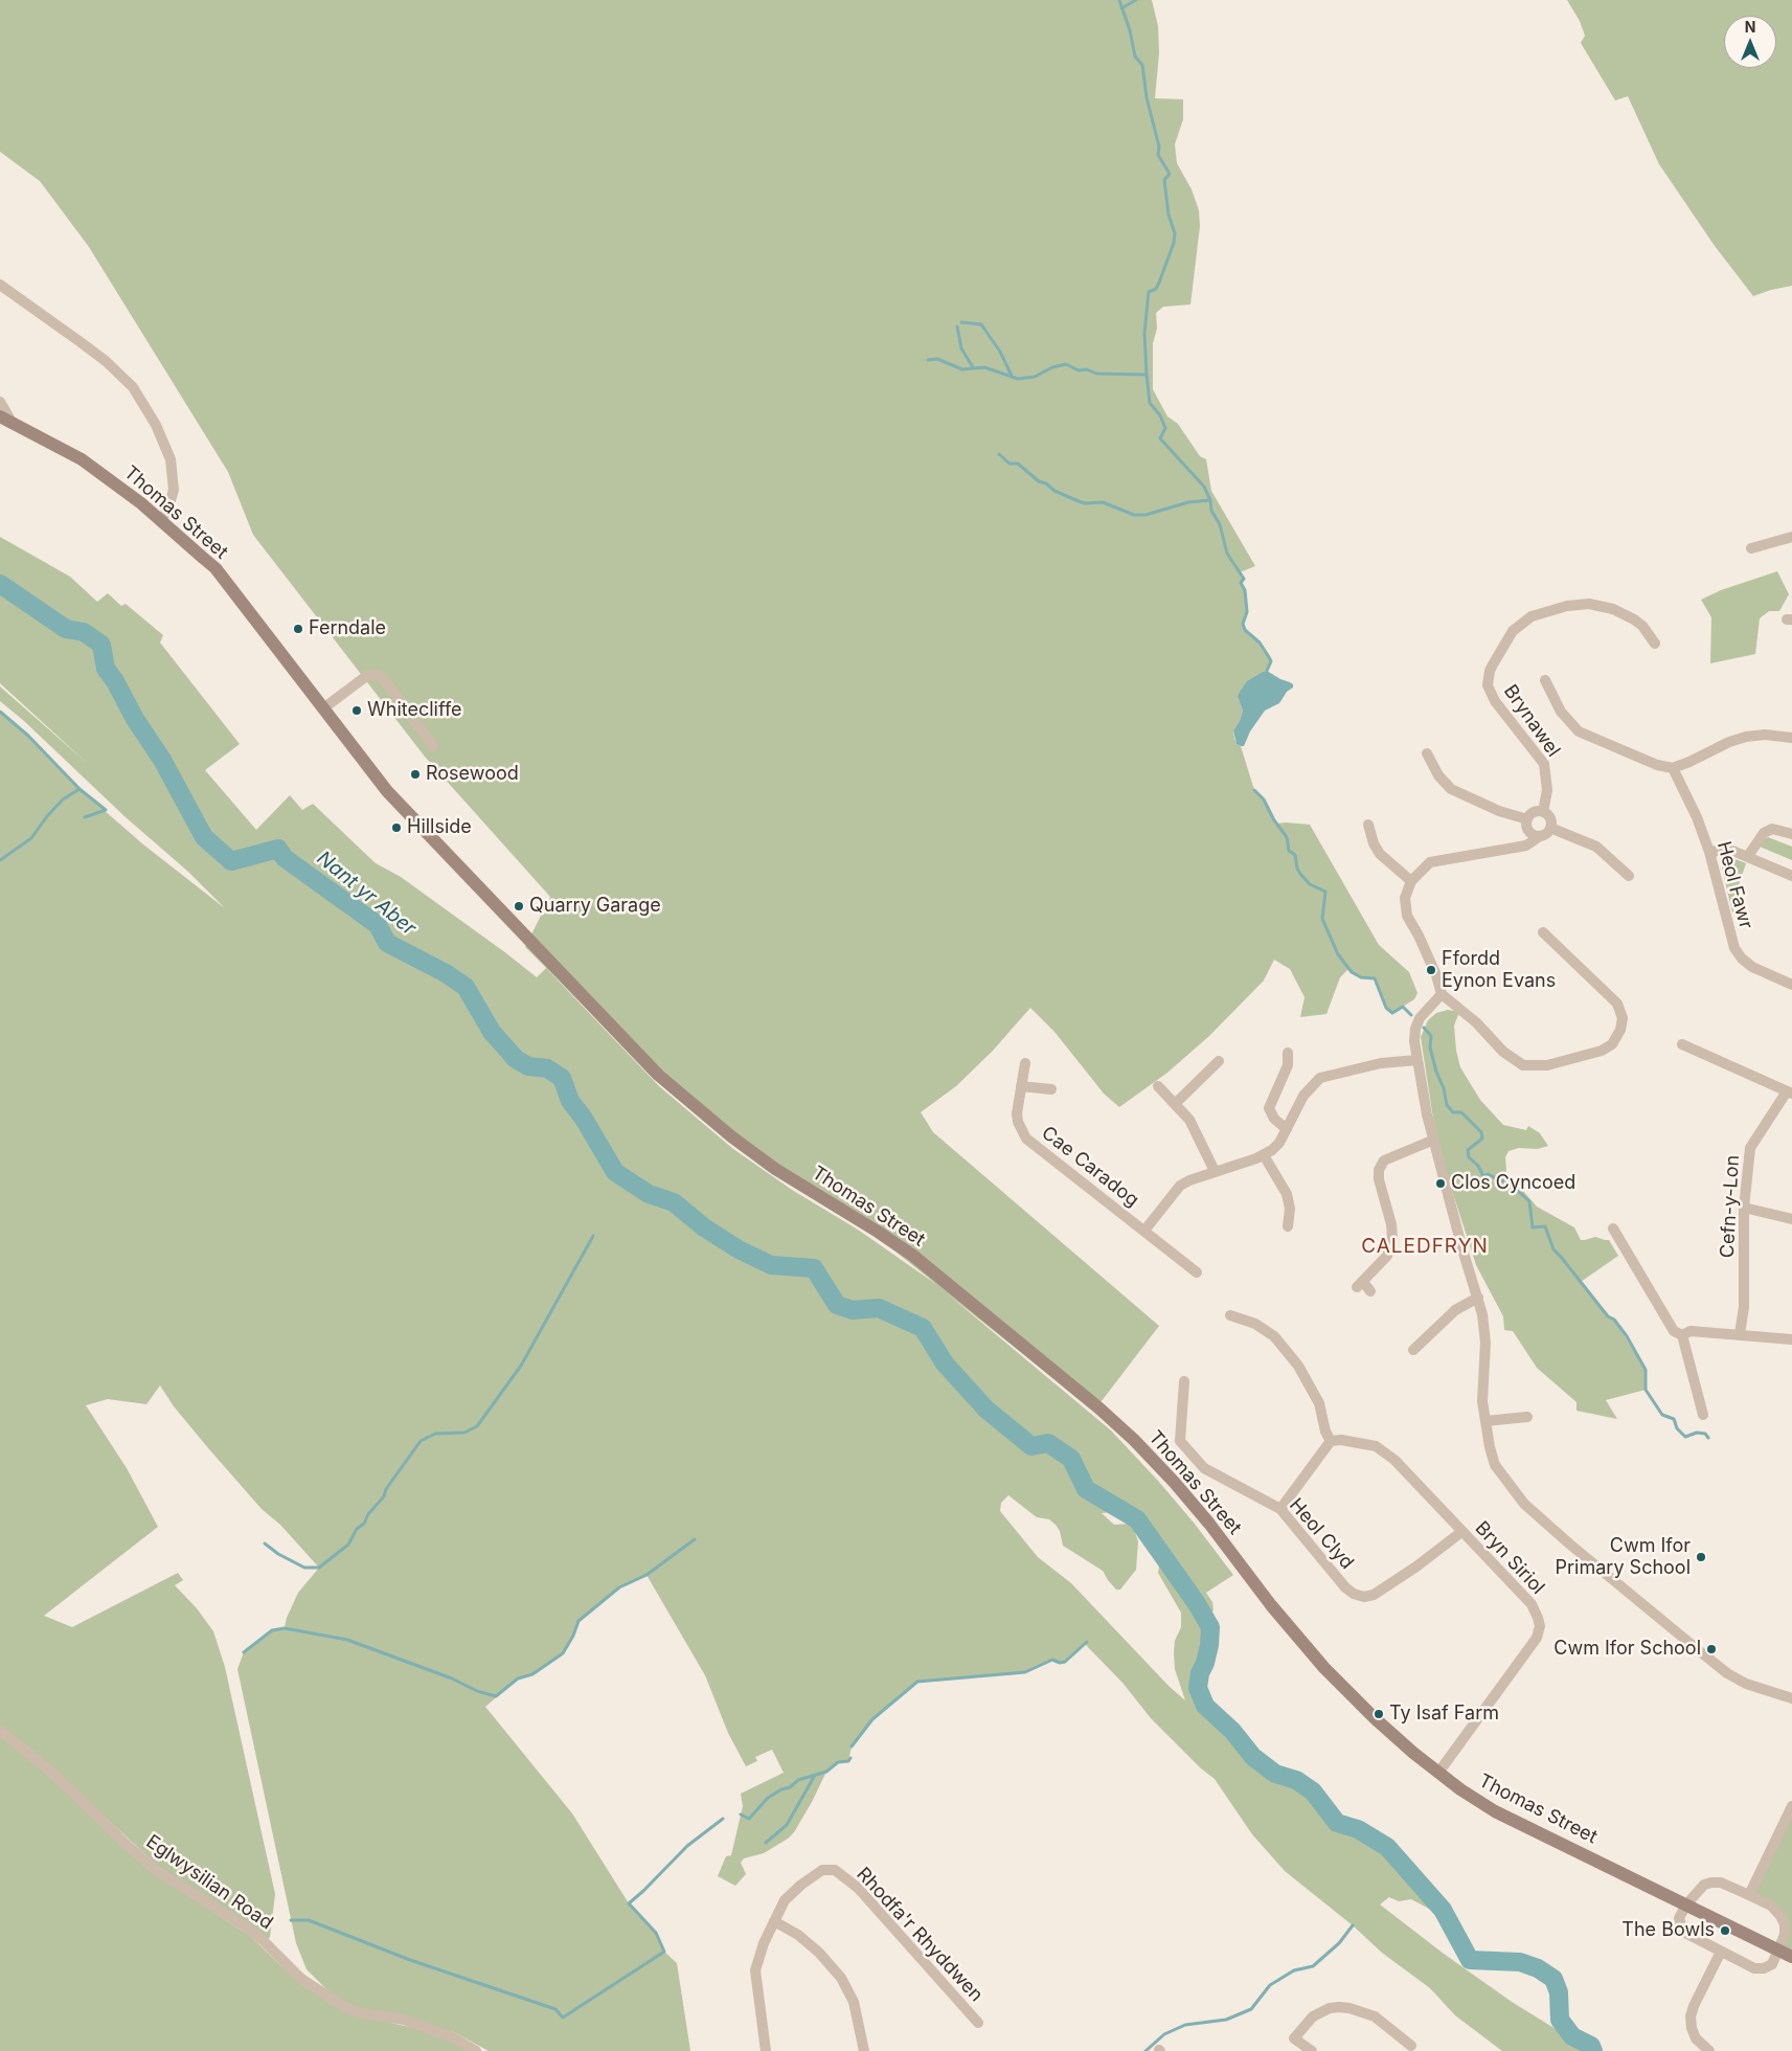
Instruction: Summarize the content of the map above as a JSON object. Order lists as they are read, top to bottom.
{
  "streets": {
    "main road": ["Thomas Street"],
    "street": [
      "Brynawel",
      "Heol Fawr",
      "Cae Caradog",
      "Cefn-y-Lon",
      "Heol Clyd",
      "Bryn Siriol",
      "Eglwysilian Road",
      "Rhodfa'r Rhyddwen"
    ]
  },
  "crossings": [
    ["Thomas Street", "Bryn Siriol"],
    ["Heol Clyd", "Bryn Siriol"]
  ],
  "districts": ["CALEDFRYN"],
  "water": ["Nant yr Aber"],
  "places": [
    "Ferndale",
    "Whitecliffe",
    "Rosewood",
    "Hillside",
    "Quarry Garage",
    "Ffordd Eynon Evans",
    "Clos Cyncoed",
    "Cwm Ifor Primary School",
    "Cwm Ifor School",
    "Ty Isaf Farm",
    "The Bowls"
  ],
  "north": "top"
}
